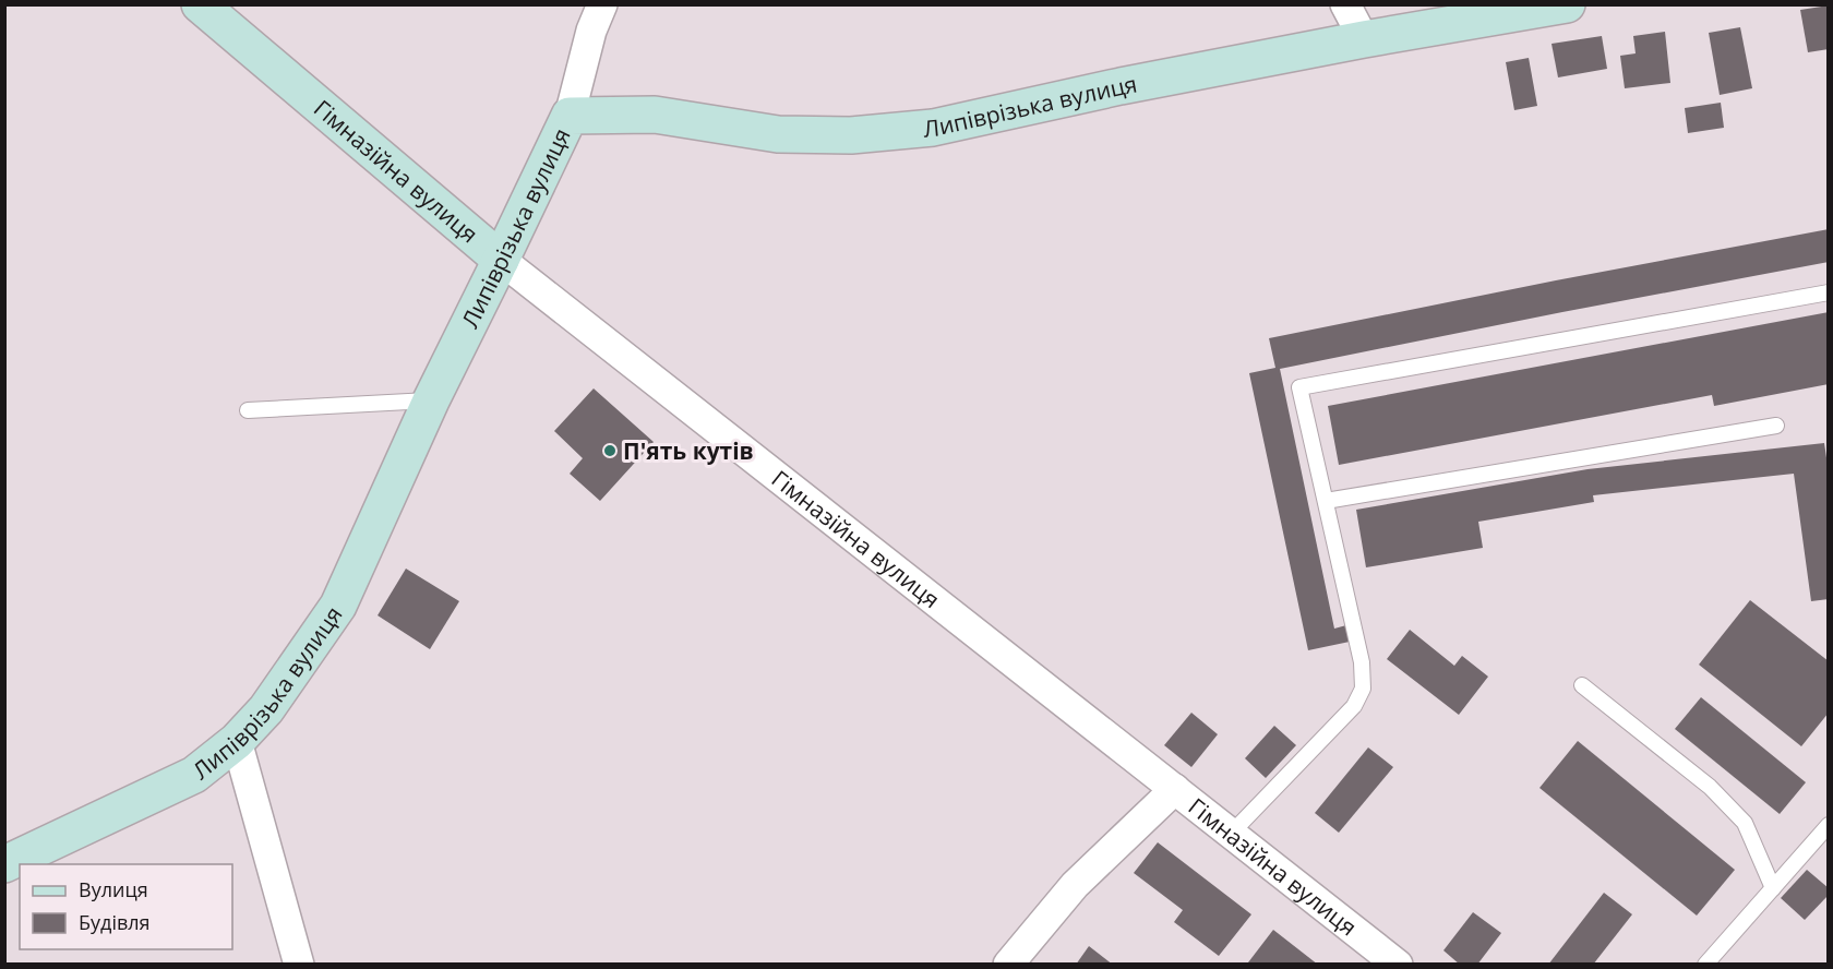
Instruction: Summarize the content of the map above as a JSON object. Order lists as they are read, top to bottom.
{
  "streets": {
    "street": ["Липіврізька вулиця", "Гімназійна вулиця"]
  },
  "crossings": [
    ["Липіврізька вулиця", "Гімназійна вулиця"]
  ],
  "places": ["П'ять кутів"],
  "legend": ["Вулиця", "Будівля"]
}
